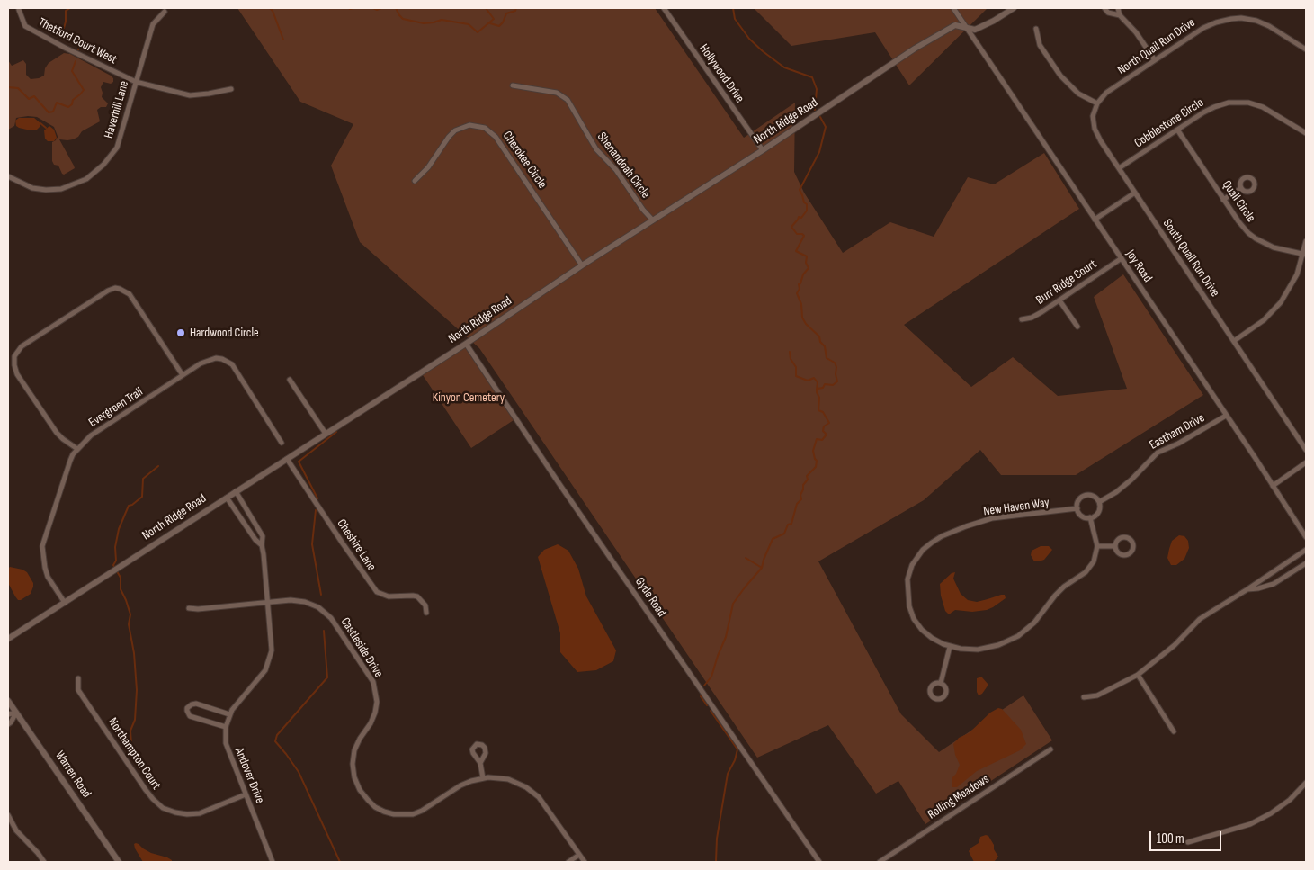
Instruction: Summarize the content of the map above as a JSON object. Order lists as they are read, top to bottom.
{
  "streets": {
    "street": [
      "Thetford Court West",
      "North Quail Run Drive",
      "Hollywood Drive",
      "Haverhill Lane",
      "North Ridge Road",
      "Cobblestone Circle",
      "Cherokee Circle",
      "Shenandoah Circle",
      "Quail Circle",
      "South Quail Run Drive",
      "Joy Road",
      "Burr Ridge Court",
      "Evergreen Trail",
      "Eastham Drive",
      "New Haven Way",
      "Cheshire Lane",
      "Gyde Road",
      "Castleside Drive",
      "Northampton Court",
      "Warren Road",
      "Andover Drive",
      "Rolling Meadows"
    ]
  },
  "crossings": [
    ["Thetford Court West", "Haverhill Lane"],
    ["North Quail Run Drive", "South Quail Run Drive"],
    ["Hollywood Drive", "North Ridge Road"],
    ["North Ridge Road", "Cherokee Circle"],
    ["North Ridge Road", "Shenandoah Circle"],
    ["North Ridge Road", "Joy Road"],
    ["North Ridge Road", "Evergreen Trail"],
    ["North Ridge Road", "Cheshire Lane"],
    ["North Ridge Road", "Gyde Road"],
    ["North Ridge Road", "Andover Drive"],
    ["Cobblestone Circle", "Quail Circle"],
    ["Cobblestone Circle", "South Quail Run Drive"],
    ["Joy Road", "Burr Ridge Court"],
    ["Joy Road", "Eastham Drive"],
    ["Eastham Drive", "New Haven Way"],
    ["Castleside Drive", "Andover Drive"],
    ["Northampton Court", "Andover Drive"]
  ],
  "parks": ["Kinyon Cemetery"],
  "places": ["Hardwood Circle"],
  "scale_bar": "100 m"
}
